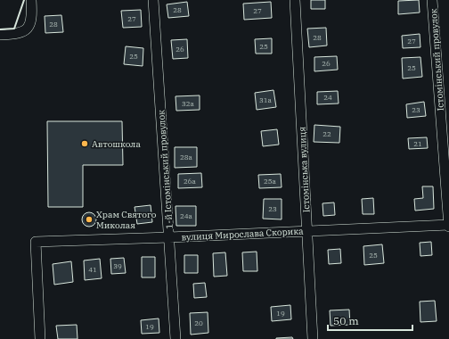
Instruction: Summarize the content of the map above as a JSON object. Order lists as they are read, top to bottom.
{
  "streets": {
    "street": [
      "Істомінський провулок",
      "1-й Істомінський провулок",
      "Істомінська вулиця",
      "вулиця Мирослава Скорика"
    ]
  },
  "crossings": [
    ["Істомінський провулок", "вулиця Мирослава Скорика"],
    ["1-й Істомінський провулок", "вулиця Мирослава Скорика"],
    ["Істомінська вулиця", "вулиця Мирослава Скорика"]
  ],
  "places": ["Автошкола", "Храм Святого Миколая"],
  "house_numbers": [
    "28",
    "27",
    "27",
    "28",
    "28",
    "27",
    "25",
    "26",
    "25",
    "26",
    "25",
    "24",
    "31а",
    "32а",
    "23",
    "22",
    "21",
    "28а",
    "26а",
    "25а",
    "23",
    "24а",
    "25",
    "39",
    "41",
    "19",
    "20",
    "19"
  ],
  "scale_bar": "50 m"
}
